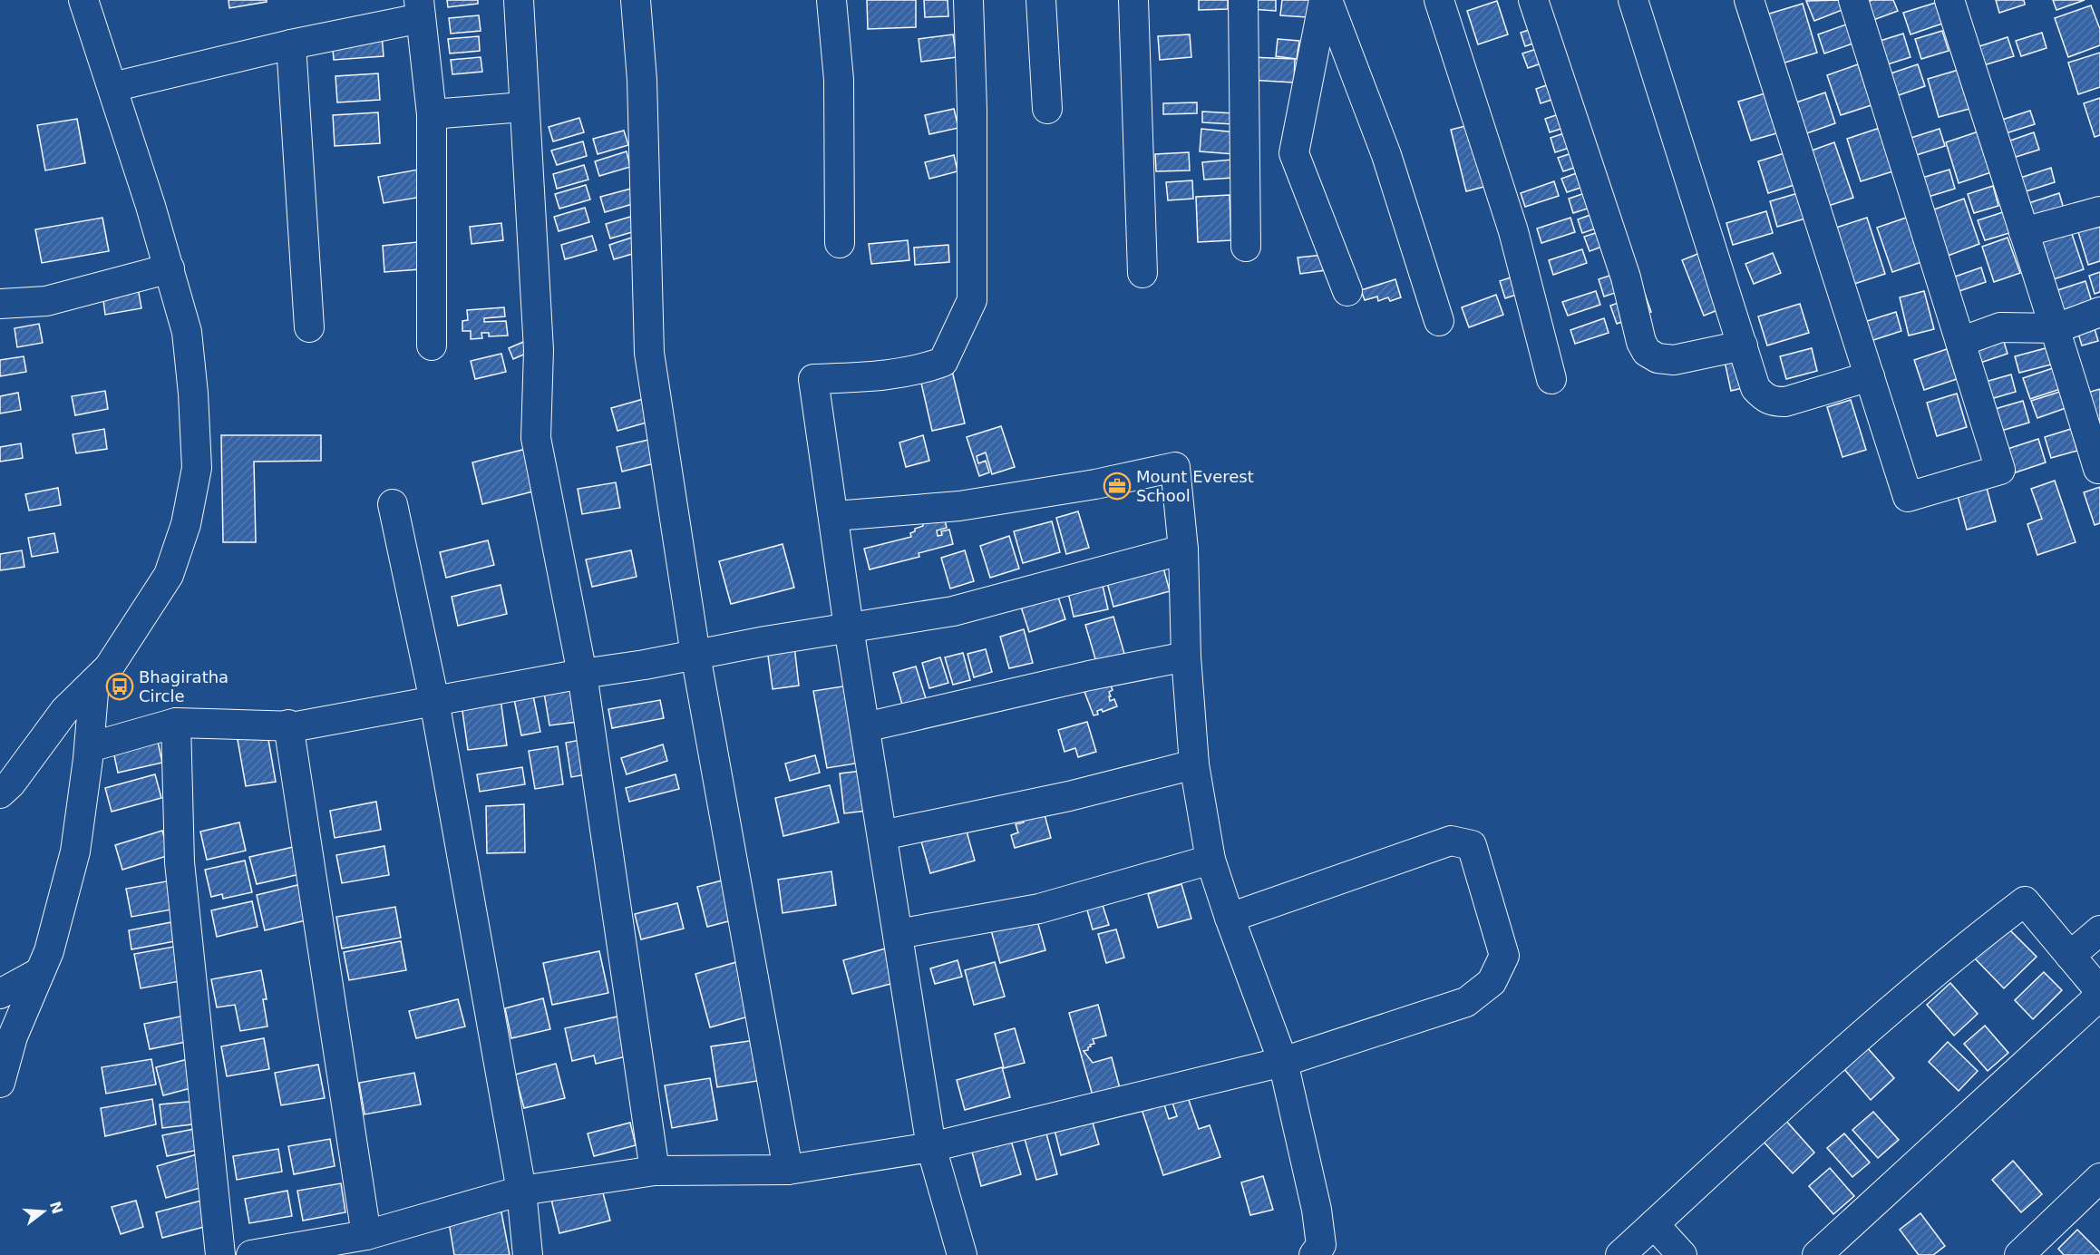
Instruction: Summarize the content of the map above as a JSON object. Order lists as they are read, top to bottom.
{
  "places": {
    "office": ["Mount Everest School"],
    "bus stop": ["Bhagiratha Circle"]
  },
  "north": "right"
}
